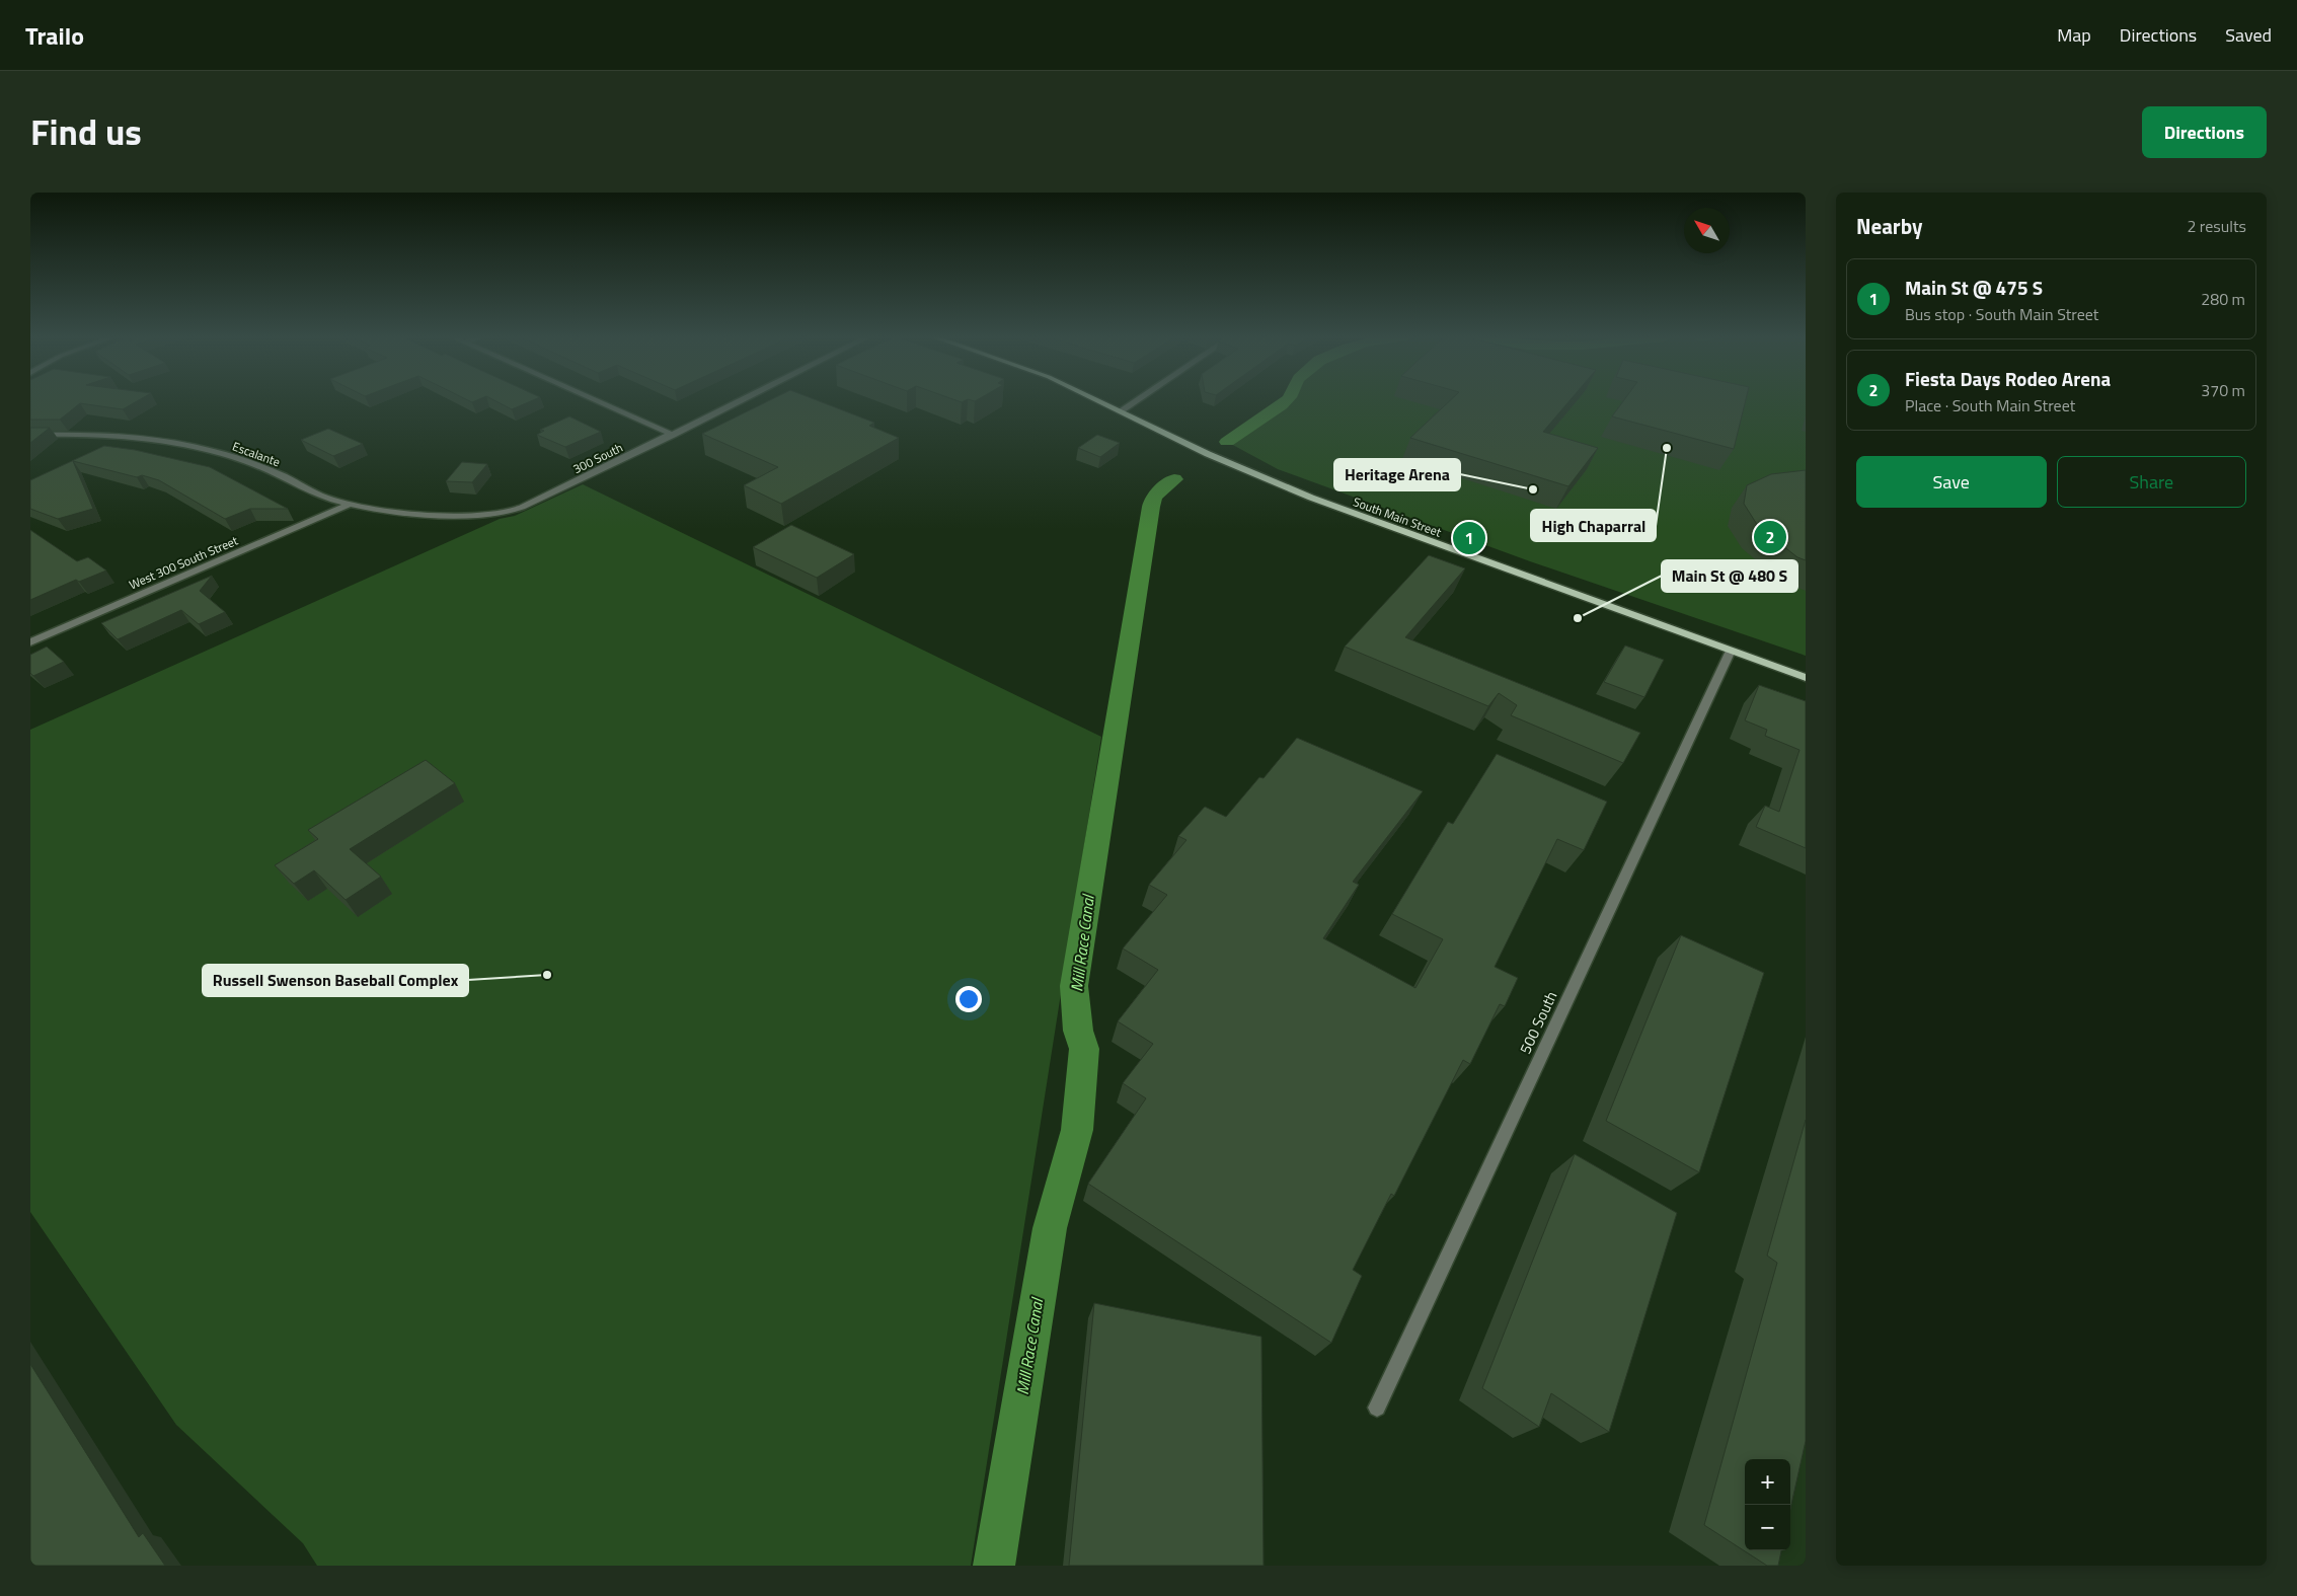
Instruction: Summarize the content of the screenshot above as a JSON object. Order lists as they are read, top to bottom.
{
  "streets": {
    "main road": ["South Main Street"],
    "street": [
      "Escalante",
      "300 South",
      "West 300 South Street",
      "500 South"
    ]
  },
  "crossings": [
    ["Escalante", "300 South"],
    ["Escalante", "West 300 South Street"],
    ["300 South", "West 300 South Street"],
    ["South Main Street", "500 South"]
  ],
  "water": ["Mill Race Canal"],
  "places": [
    "High Chaparral",
    "Heritage Arena",
    "Main St @ 480 S",
    "Russell Swenson Baseball Complex"
  ],
  "north": "top left",
  "page": {
    "header": "Trailo",
    "nav": ["Map", "Directions", "Saved"],
    "title": "Find us",
    "buttons": [
      "Directions",
      ["Save", "Share"]
    ],
    "heading": ["Nearby", "2 results"],
    "list": [
      {
        "mark": "1",
        "name": "Main St @ 475 S",
        "note": "Bus stop · South Main Street",
        "value": "280 m"
      },
      {
        "mark": "2",
        "name": "Fiesta Days Rodeo Arena",
        "note": "Place · South Main Street",
        "value": "370 m"
      }
    ],
    "pins": ["2", "1"],
    "map_buttons": ["+", "−"]
  }
}
